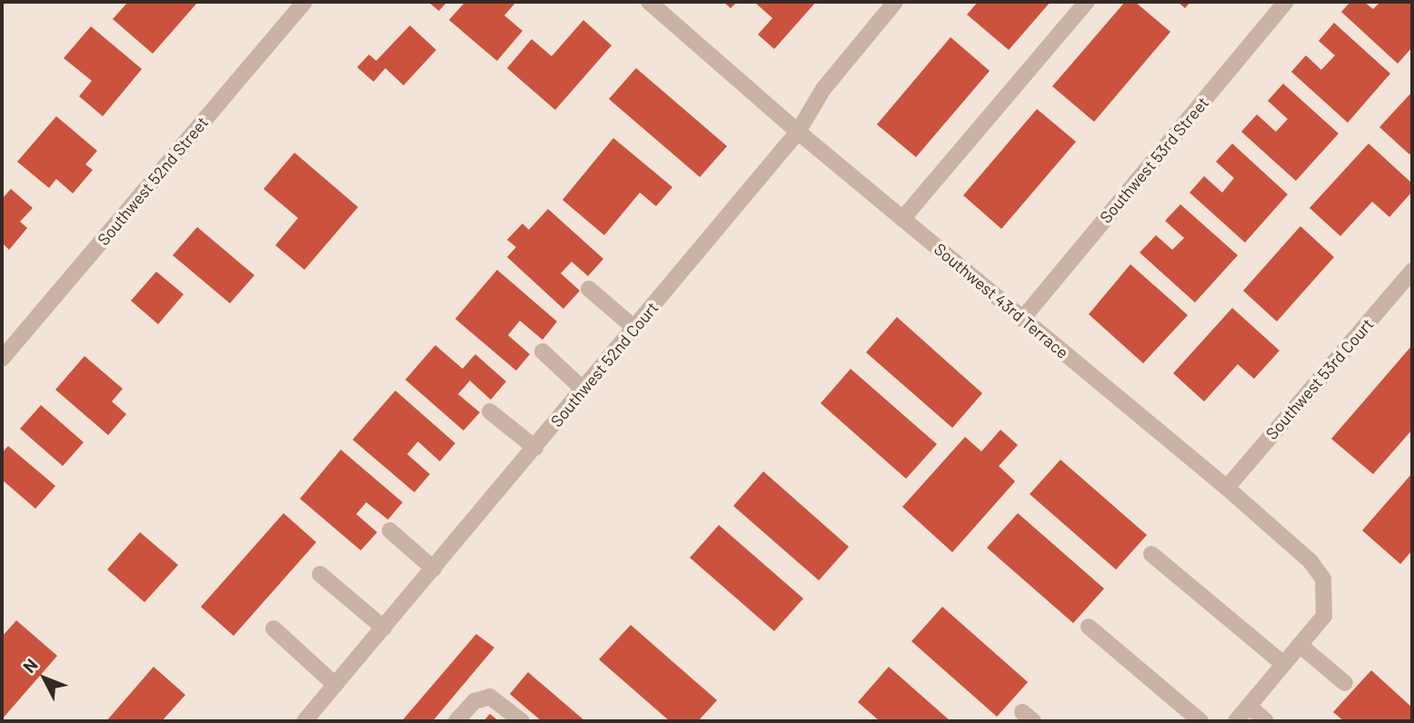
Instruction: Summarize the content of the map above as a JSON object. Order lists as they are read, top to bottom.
{
  "streets": {
    "street": [
      "Southwest 53rd Street",
      "Southwest 52nd Street",
      "Southwest 43rd Terrace",
      "Southwest 52nd Court",
      "Southwest 53rd Court"
    ]
  },
  "crossings": [
    ["Southwest 53rd Street", "Southwest 43rd Terrace"],
    ["Southwest 43rd Terrace", "Southwest 52nd Court"],
    ["Southwest 43rd Terrace", "Southwest 53rd Court"]
  ],
  "north": "top left"
}
